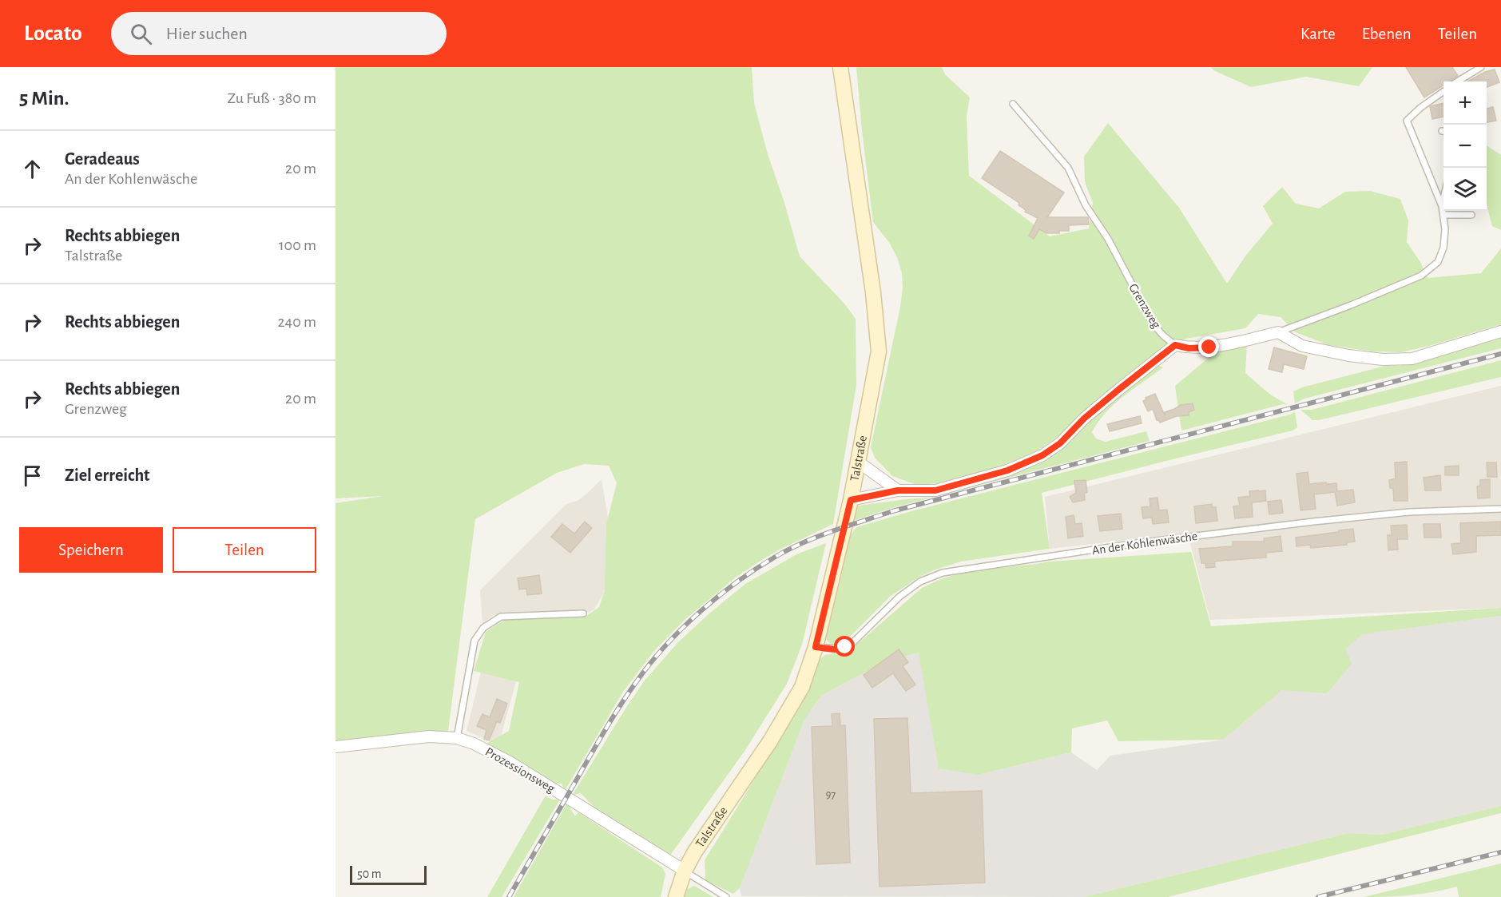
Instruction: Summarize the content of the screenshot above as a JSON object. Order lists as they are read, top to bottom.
{
  "streets": {
    "street": ["Talstraße", "Prozessionsweg"],
    "lane": ["Grenzweg", "An der Kohlenwäsche"]
  },
  "crossings": [
    ["Talstraße", "An der Kohlenwäsche"],
    ["Talstraße", "Prozessionsweg"]
  ],
  "house_numbers": ["97"],
  "scale_bar": "50 m",
  "page": {
    "header": "Locato",
    "search": "Hier suchen",
    "nav": ["Karte", "Ebenen", "Teilen"],
    "heading": ["5 Min.", "Zu Fuß · 380 m"],
    "map_buttons": ["+", "−"],
    "list": [
      ["Geradeaus", "An der Kohlenwäsche", "20 m"],
      ["Rechts abbiegen", "Talstraße", "100 m"],
      ["Rechts abbiegen", "240 m"],
      ["Rechts abbiegen", "Grenzweg", "20 m"],
      "Ziel erreicht"
    ],
    "buttons": ["Speichern", "Teilen"],
    "scale": "50 m"
  }
}
